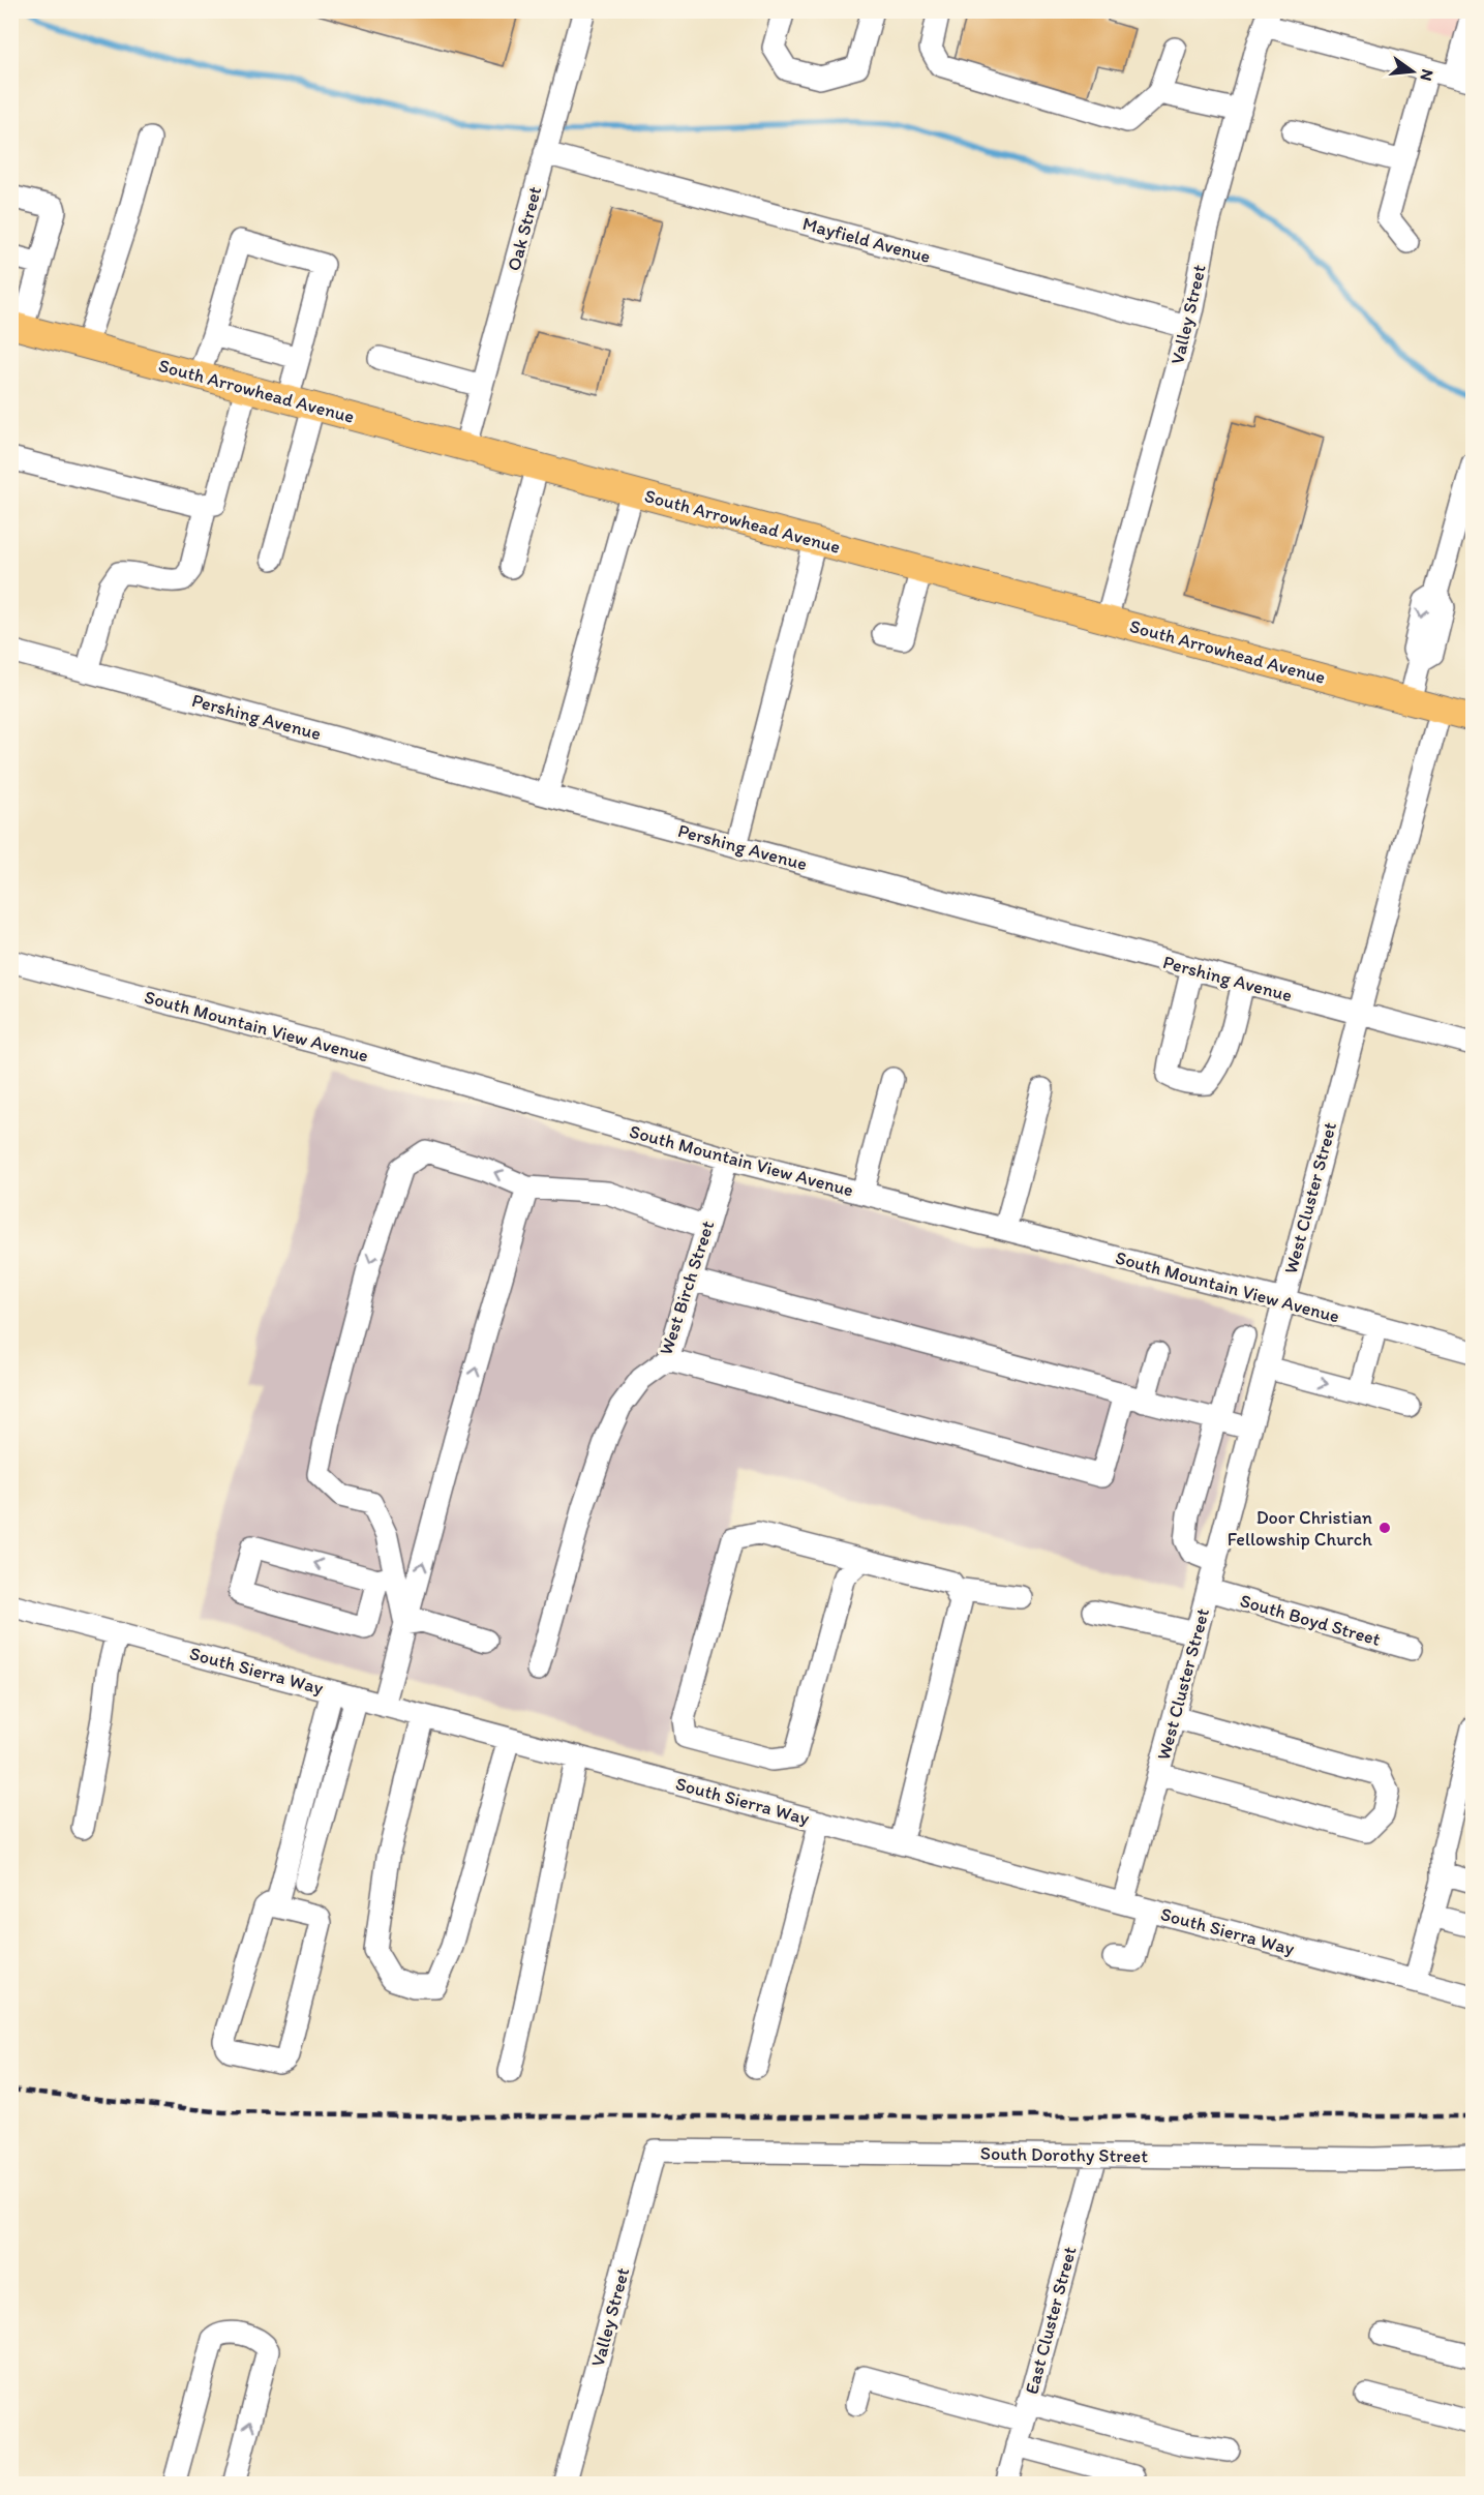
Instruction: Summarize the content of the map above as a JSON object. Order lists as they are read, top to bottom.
{
  "streets": {
    "main road": ["South Arrowhead Avenue"],
    "street": [
      "Oak Street",
      "Mayfield Avenue",
      "Valley Street",
      "Pershing Avenue",
      "South Mountain View Avenue",
      "West Cluster Street",
      "West Birch Street",
      "South Boyd Street",
      "South Sierra Way",
      "South Dorothy Street",
      "East Cluster Street"
    ]
  },
  "crossings": [
    ["Oak Street", "Mayfield Avenue"],
    ["Oak Street", "South Arrowhead Avenue"],
    ["Mayfield Avenue", "Valley Street"],
    ["Valley Street", "South Arrowhead Avenue"],
    ["Valley Street", "South Dorothy Street"],
    ["South Arrowhead Avenue", "West Cluster Street"],
    ["Pershing Avenue", "West Cluster Street"],
    ["South Mountain View Avenue", "West Cluster Street"],
    ["South Mountain View Avenue", "West Birch Street"],
    ["West Cluster Street", "South Boyd Street"],
    ["West Cluster Street", "South Sierra Way"],
    ["South Dorothy Street", "East Cluster Street"]
  ],
  "places": ["Door Christian Fellowship Church"],
  "north": "right"
}
